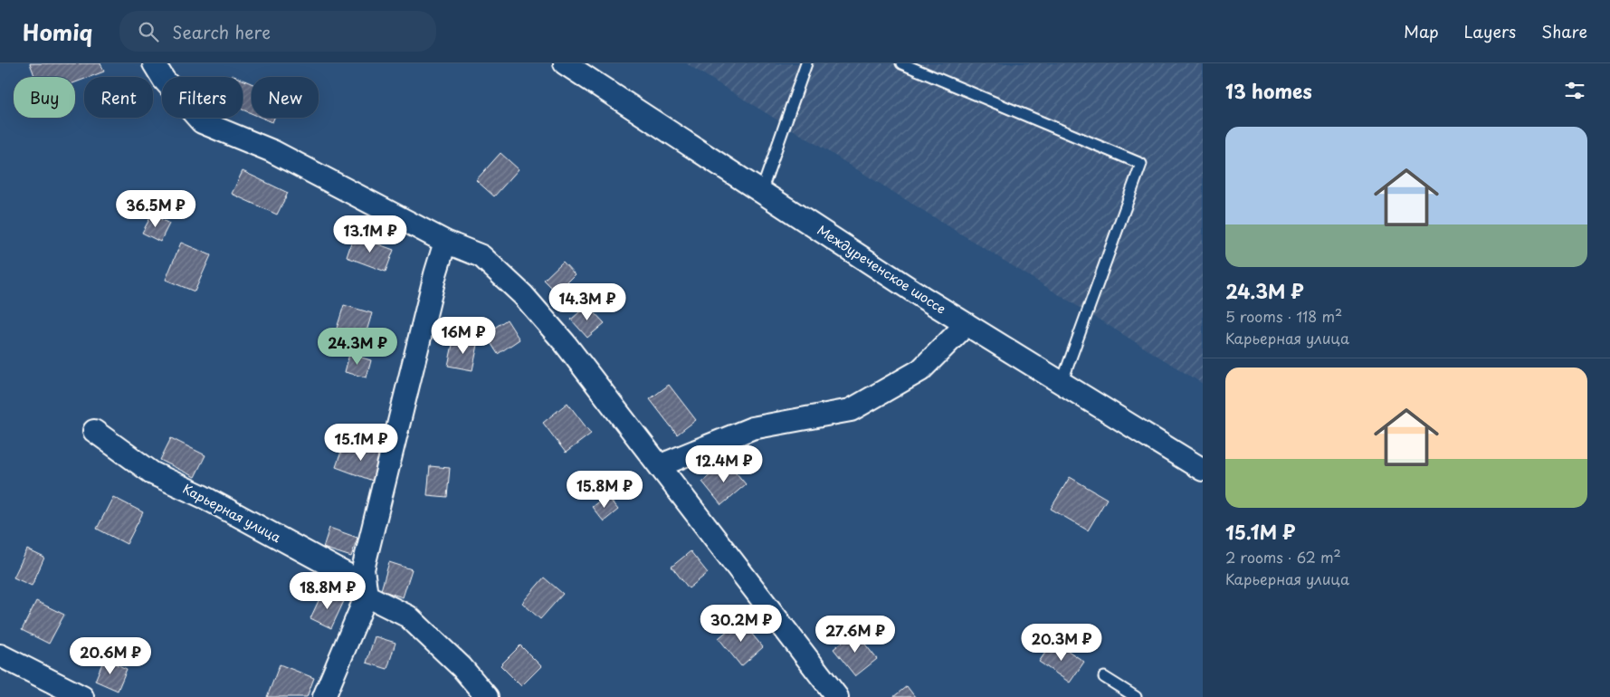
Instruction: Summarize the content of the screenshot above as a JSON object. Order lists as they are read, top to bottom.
{
  "streets": {
    "street": ["Междуреченское шоссе", "Карьерная улица"]
  },
  "page": {
    "header": "Homiq",
    "search": "Search here",
    "nav": ["Map", "Layers", "Share"],
    "heading": "13 homes",
    "chip": [
      "Buy",
      "Rent",
      "Filters",
      "New"
    ],
    "list": [
      {
        "name": "24.3M ₽",
        "note": "5 rooms · 118 m² · Карьерная улица"
      },
      {
        "name": "15.1M ₽",
        "note": "2 rooms · 62 m² · Карьерная улица"
      }
    ],
    "price": [
      "36.5M ₽",
      "13.1M ₽",
      "14.3M ₽",
      "16M ₽",
      "24.3M ₽",
      "15.1M ₽",
      "12.4M ₽",
      "15.8M ₽",
      "18.8M ₽",
      "30.2M ₽",
      "27.6M ₽",
      "20.3M ₽",
      "20.6M ₽"
    ]
  }
}
